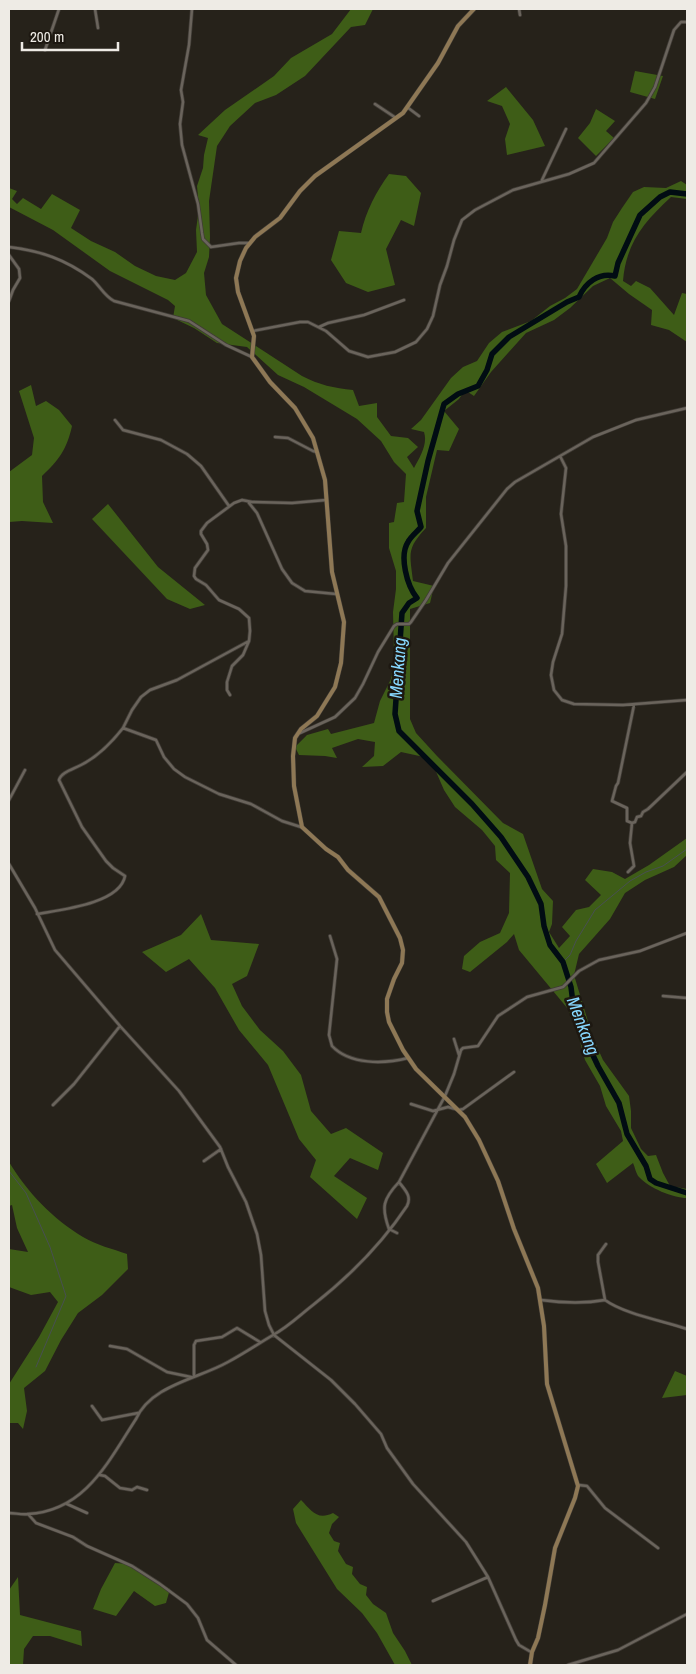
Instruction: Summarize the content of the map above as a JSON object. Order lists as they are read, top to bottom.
{
  "water": ["Menkang"],
  "scale_bar": "200 m"
}
